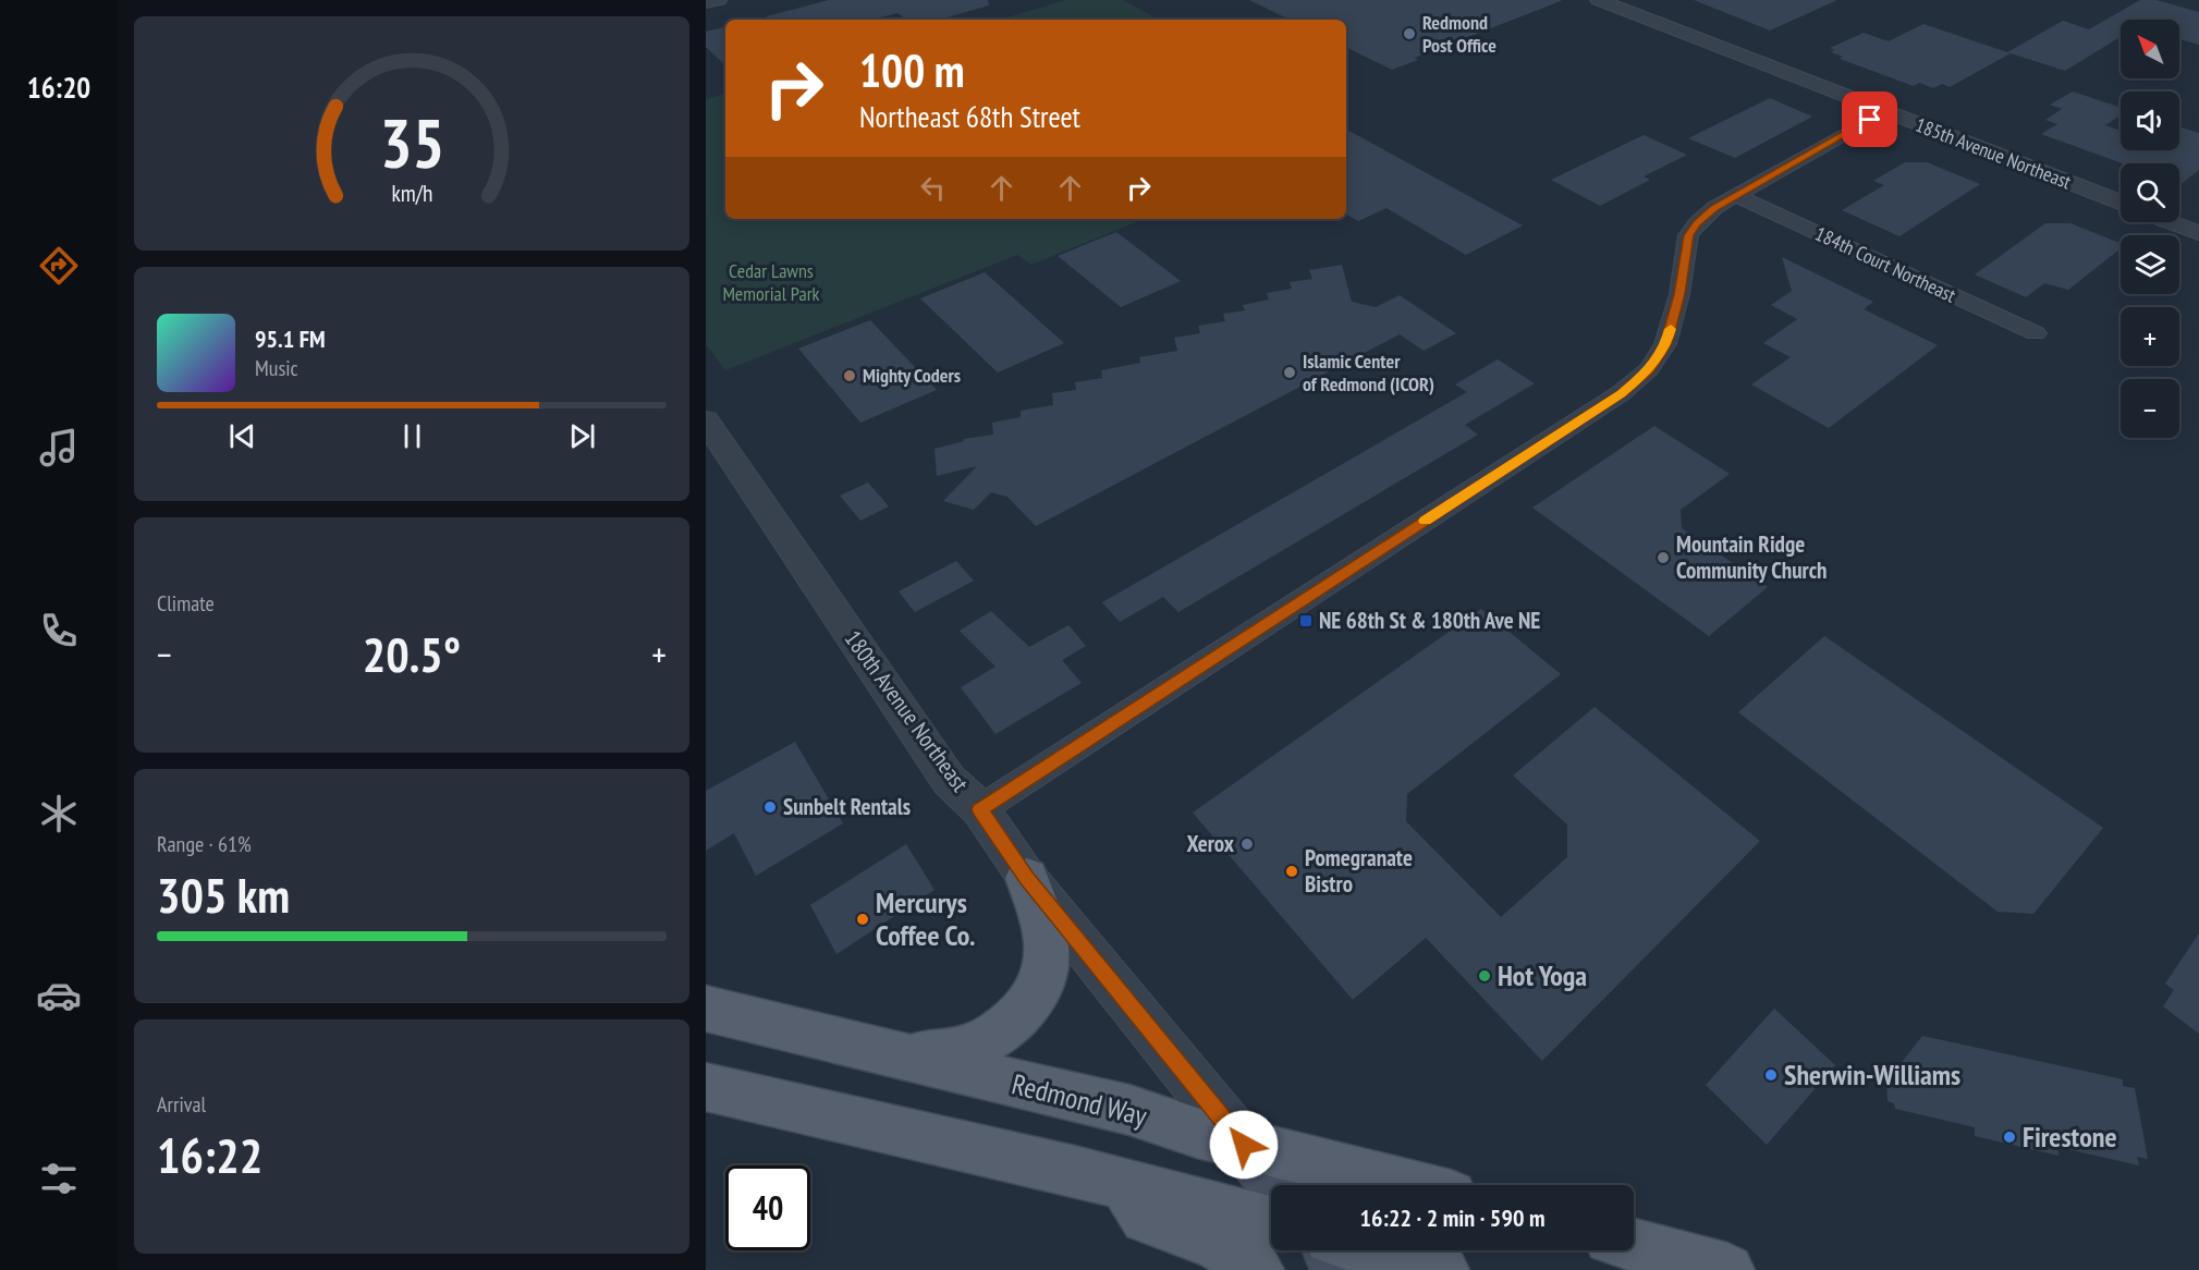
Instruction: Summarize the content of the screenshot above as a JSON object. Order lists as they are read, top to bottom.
{
  "streets": {
    "main road": ["Redmond Way"],
    "street": ["185th Avenue Northeast", "184th Court Northeast", "180th Avenue Northeast"]
  },
  "crossings": [
    ["180th Avenue Northeast", "Redmond Way"]
  ],
  "parks": ["Cedar Lawns Memorial Park"],
  "places": {
    "other": [
      "Redmond Post Office",
      "Islamic Center of Redmond (ICOR)",
      "Mighty Coders",
      "Mountain Ridge Community Church",
      "Sunbelt Rentals",
      "Xerox",
      "Pomegranate Bistro",
      "Mercurys Coffee Co.",
      "Hot Yoga",
      "Sherwin-Williams",
      "Firestone"
    ],
    "transit": ["NE 68th St & 180th Ave NE"]
  },
  "north": "top left",
  "page": {
    "tabs": "16:20",
    "map_buttons": ["+", "−"],
    "turn": ["100 m", "Northeast 68th Street"],
    "song": ["95.1 FM", "Music"],
    "tile": [
      "Climate",
      ["Range · 61%", "305 km"],
      ["Arrival", "16:22"]
    ],
    "heat": ["−", "20.5°", "+"],
    "limit": "40",
    "trip": "16:22 · 2 min · 590 m",
    "gauge": ["35", "km/h"]
  }
}
